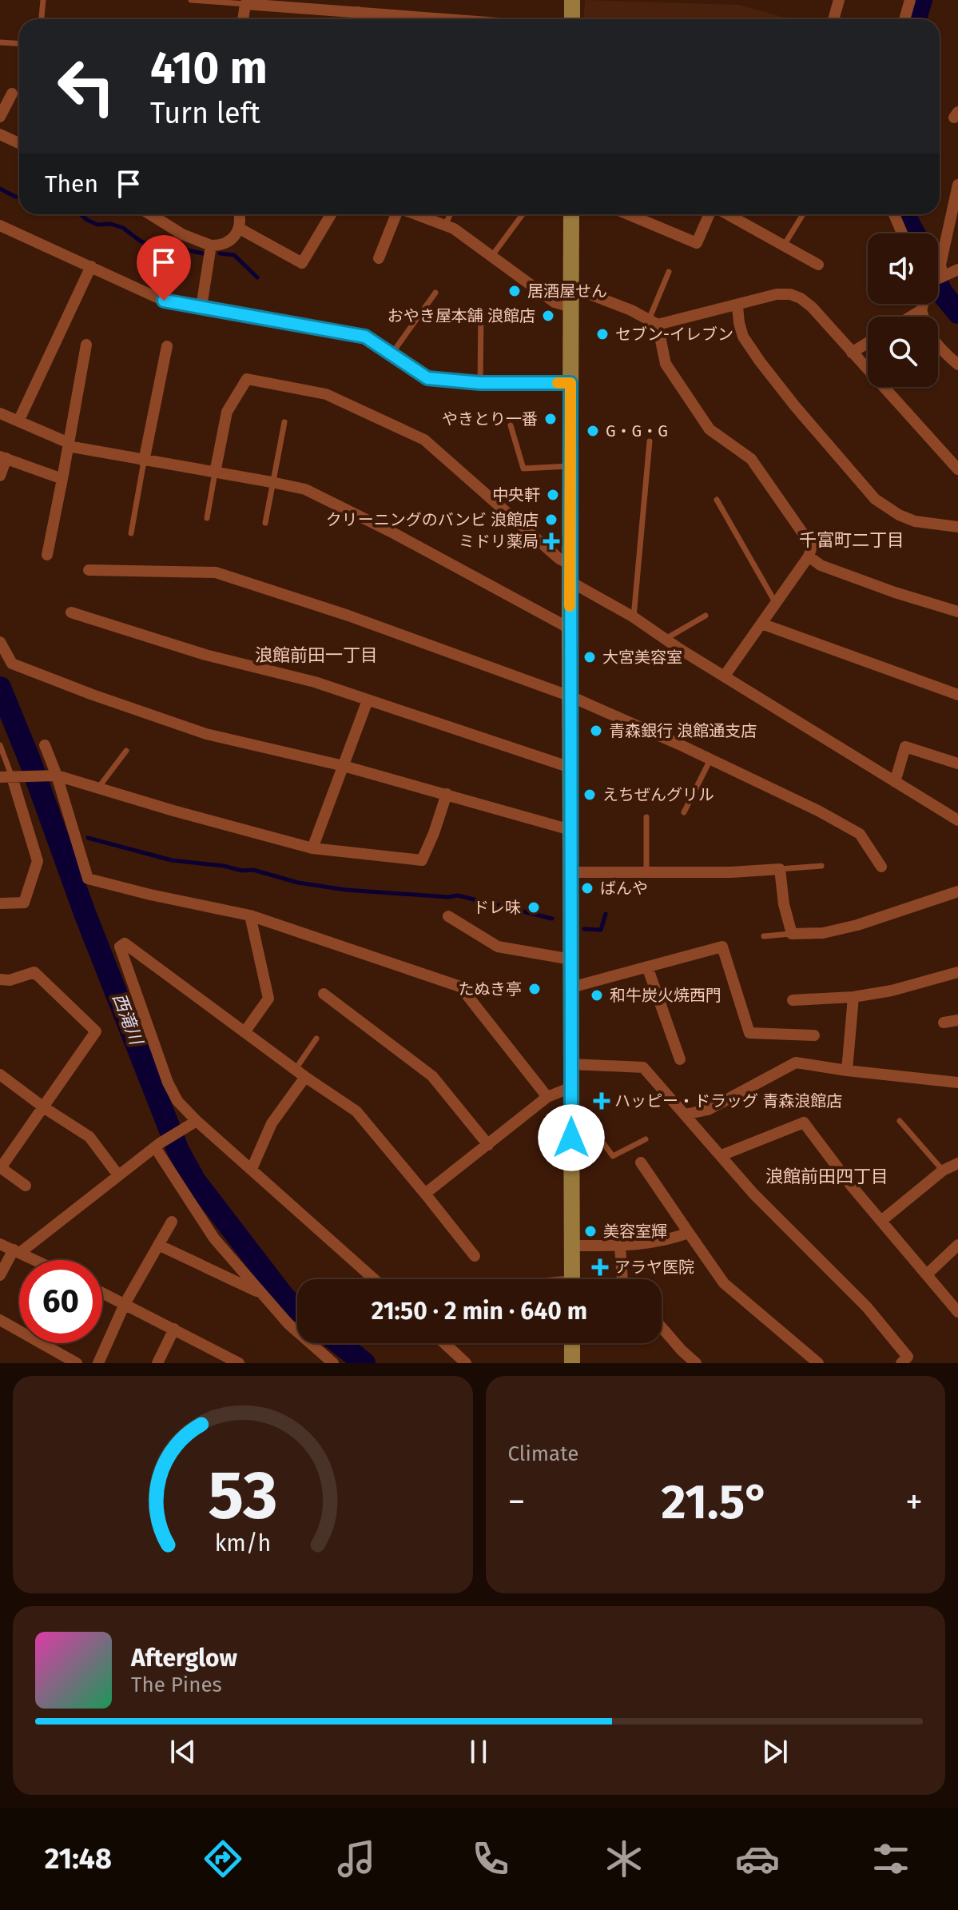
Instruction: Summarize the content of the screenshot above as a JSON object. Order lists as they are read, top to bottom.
{
  "districts": ["千富町二丁目", "浪館前田一丁目", "浪館前田四丁目"],
  "water": ["西滝川"],
  "places": {
    "other": [
      "居酒屋せん",
      "おやき屋本舗 浪館店",
      "セブン-イレブン",
      "やきとり一番",
      "G・G・G",
      "中央軒",
      "クリーニングのバンビ 浪館店",
      "大宮美容室",
      "青森銀行 浪館通支店",
      "えちぜんグリル",
      "ばんや",
      "ドレ味",
      "たぬき亭",
      "和牛炭火焼西門",
      "美容室輝"
    ],
    "health": ["ミドリ薬局", "ハッピー・ドラッグ 青森浪館店", "アラヤ医院"]
  },
  "page": {
    "turn": ["410 m", "Turn left"],
    "then": "Then",
    "limit": "60",
    "trip": "21:50 · 2 min · 640 m",
    "tile": "Climate",
    "heat": ["−", "21.5°", "+"],
    "song": ["Afterglow", "The Pines"],
    "tabs": "21:48",
    "gauge": ["53", "km/h"]
  }
}
